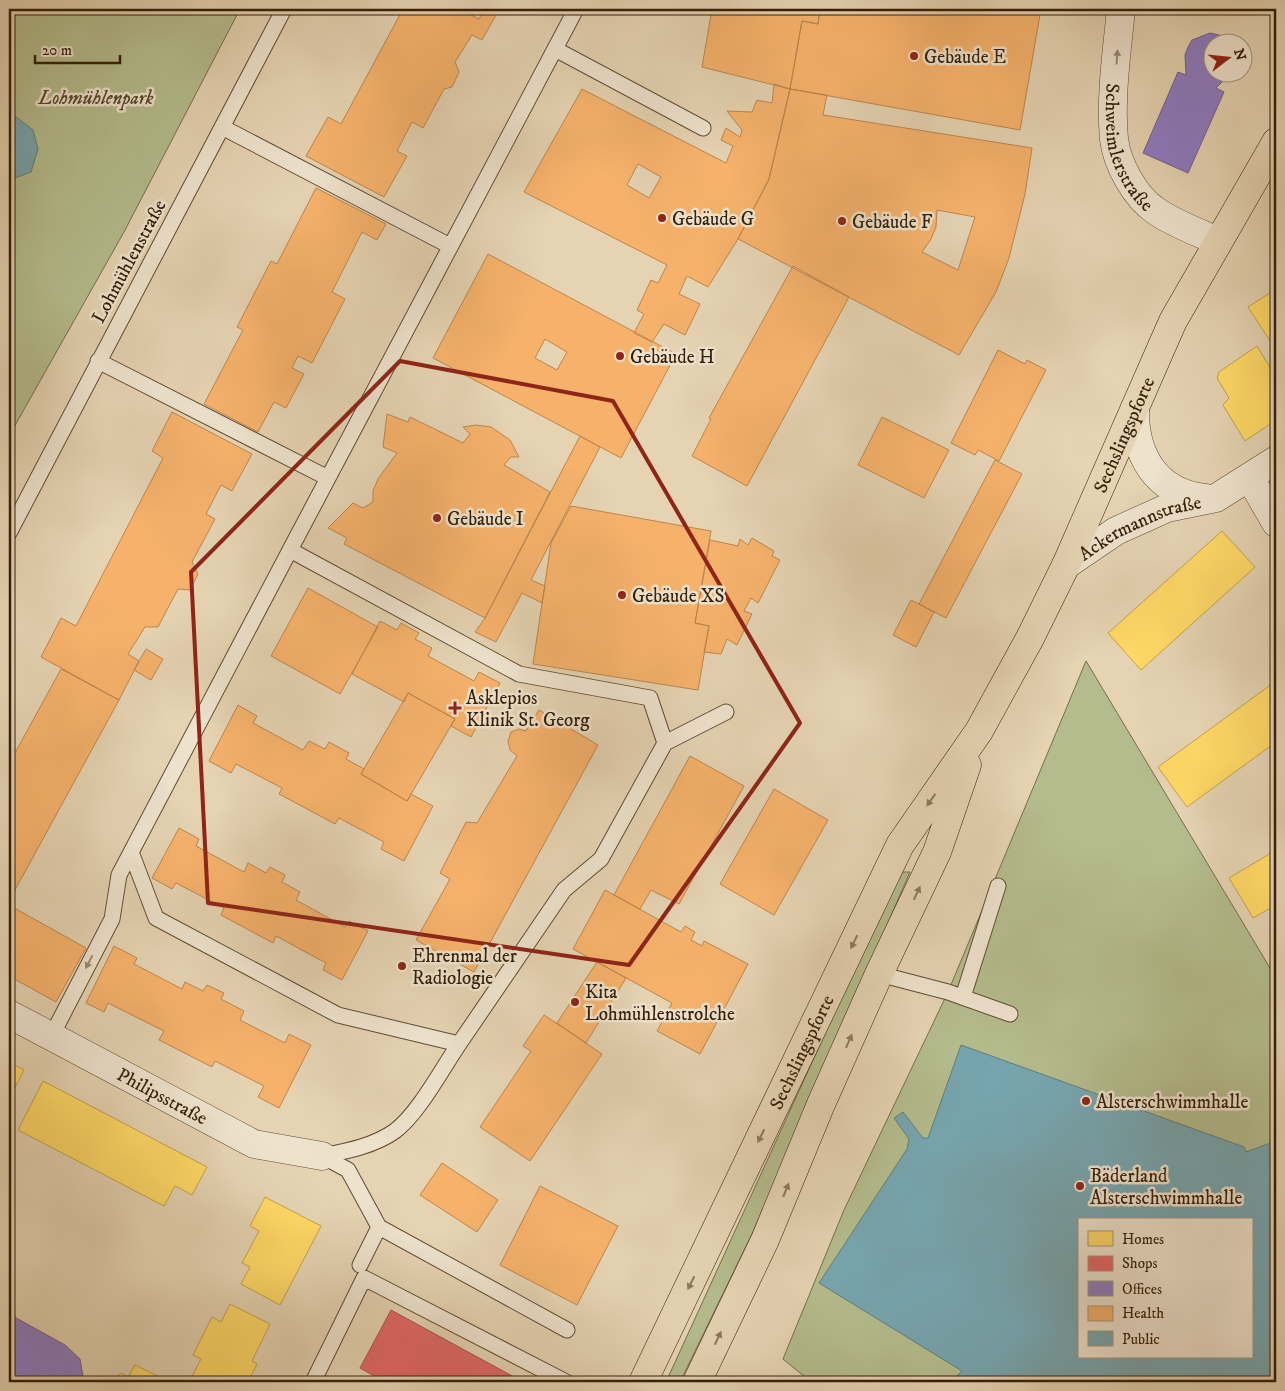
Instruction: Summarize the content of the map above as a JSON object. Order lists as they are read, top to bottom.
{
  "streets": {
    "main road": ["Sechslingspforte"],
    "street": ["Schweimlerstraße", "Ackermannstraße", "Philipsstraße"],
    "lane": ["Lohmühlenstraße"]
  },
  "crossings": [
    ["Schweimlerstraße", "Sechslingspforte"],
    ["Sechslingspforte", "Ackermannstraße"]
  ],
  "one_way": ["Schweimlerstraße"],
  "parks": ["Lohmühlenpark"],
  "places": {
    "other": [
      "Gebäude E",
      "Gebäude G",
      "Gebäude F",
      "Gebäude H",
      "Gebäude I",
      "Gebäude XS",
      "Ehrenmal der Radiologie",
      "Kita Lohmühlenstrolche",
      "Alsterschwimmhalle",
      "Bäderland Alsterschwimmhalle"
    ],
    "health": ["Asklepios Klinik St. Georg"]
  },
  "legend": [
    "Homes",
    "Shops",
    "Offices",
    "Health",
    "Public"
  ],
  "scale_bar": "20 m",
  "north": "right"
}
